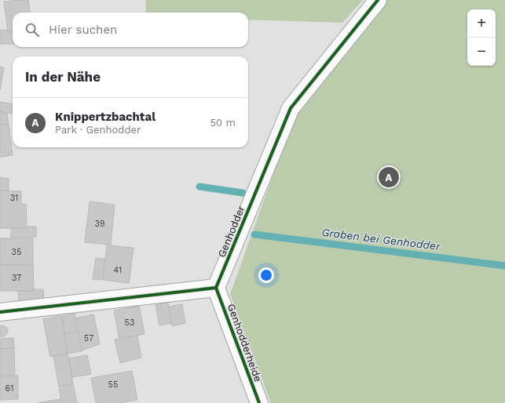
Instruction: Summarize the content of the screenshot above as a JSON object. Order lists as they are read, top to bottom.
{
  "streets": {
    "street": ["Genhodder", "Genhodderheide"]
  },
  "crossings": [
    ["Genhodder", "Genhodderheide"]
  ],
  "water": ["Graben bei Genhodder"],
  "house_numbers": [
    "31",
    "39",
    "35",
    "41",
    "37",
    "53",
    "57",
    "55",
    "61"
  ],
  "page": {
    "map_buttons": ["+", "−"],
    "search": "Hier suchen",
    "heading": "In der Nähe",
    "list": [
      {
        "mark": "A",
        "name": "Knippertzbachtal",
        "note": "Park · Genhodder",
        "value": "50 m"
      }
    ],
    "pins": "A"
  }
}
